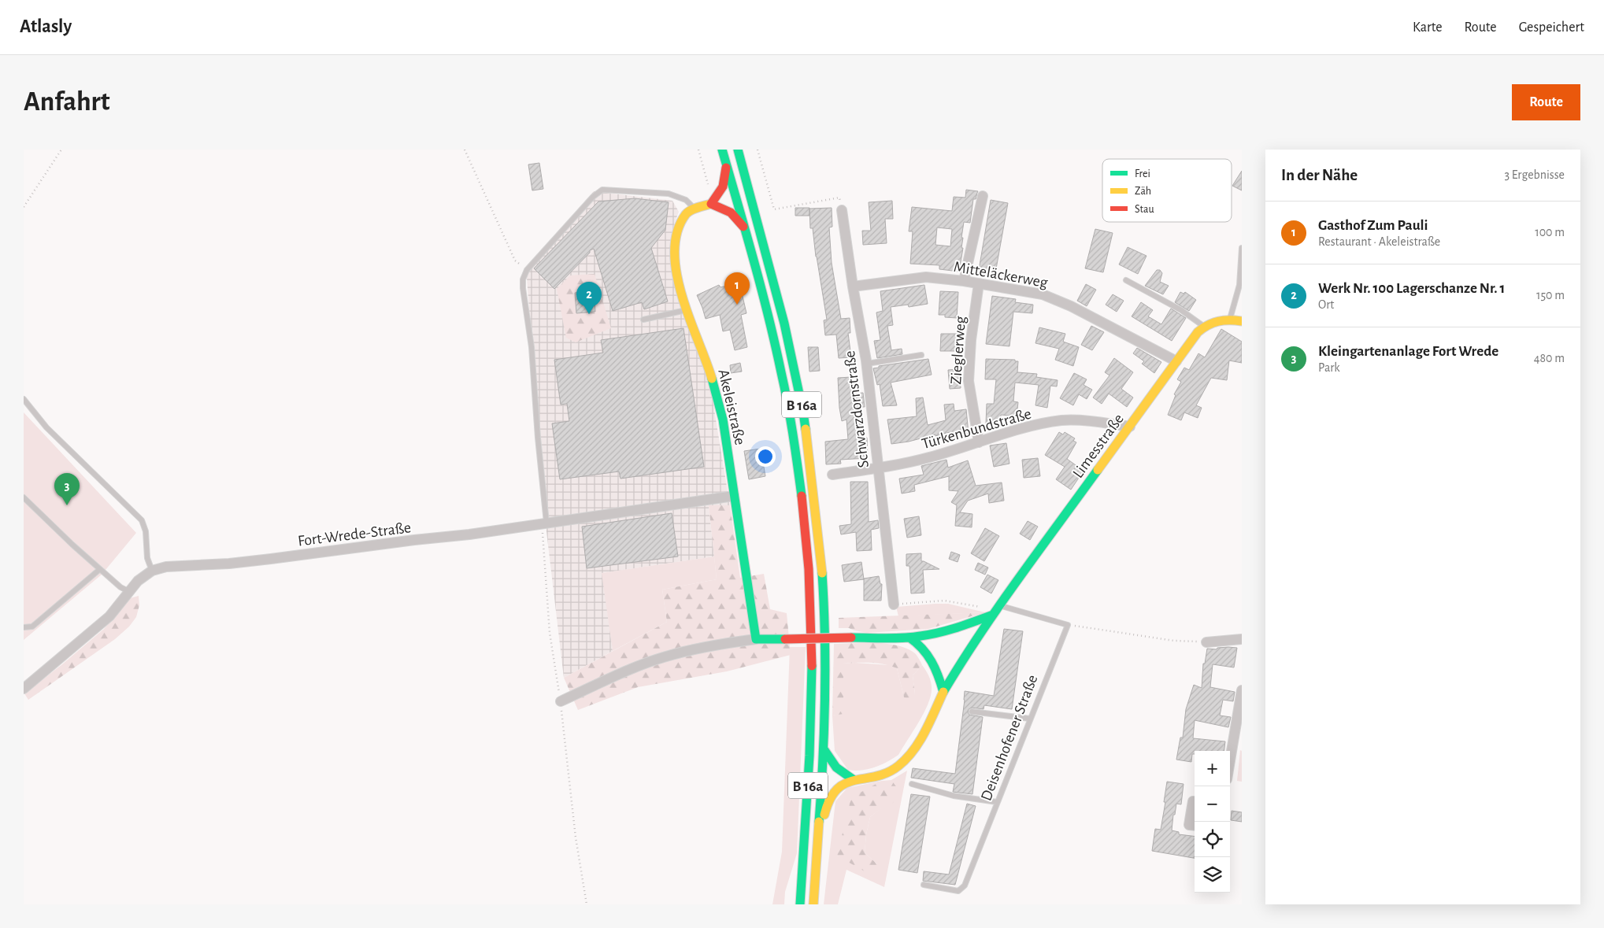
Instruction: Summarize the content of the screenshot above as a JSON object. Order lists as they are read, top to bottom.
{
  "streets": {
    "main road": ["B 16a", "Akeleistraße", "Limesstraße"],
    "street": [
      "Mitteläckerweg",
      "Zieglerweg",
      "Schwarzdornstraße",
      "Türkenbundstraße",
      "Fort-Wrede-Straße"
    ],
    "lane": ["Deisenhofener Straße"]
  },
  "crossings": [
    ["Mitteläckerweg", "Zieglerweg"],
    ["Mitteläckerweg", "Schwarzdornstraße"],
    ["Mitteläckerweg", "Limesstraße"],
    ["Zieglerweg", "Türkenbundstraße"],
    ["Akeleistraße", "Fort-Wrede-Straße"],
    ["Schwarzdornstraße", "Türkenbundstraße"],
    ["Türkenbundstraße", "Limesstraße"]
  ],
  "legend": ["Frei", "Zäh", "Stau"],
  "page": {
    "header": "Atlasly",
    "nav": ["Karte", "Route", "Gespeichert"],
    "buttons": "Route",
    "title": "Anfahrt",
    "heading": ["In der Nähe", "3 Ergebnisse"],
    "list": [
      {
        "mark": "1",
        "name": "Gasthof Zum Pauli",
        "note": "Restaurant · Akeleistraße",
        "value": "100 m"
      },
      {
        "mark": "2",
        "name": "Werk Nr. 100 Lagerschanze Nr. 1",
        "note": "Ort",
        "value": "150 m"
      },
      {
        "mark": "3",
        "name": "Kleingartenanlage Fort Wrede",
        "note": "Park",
        "value": "480 m"
      }
    ],
    "pins": ["1", "2", "3"],
    "map_buttons": ["+", "−"]
  }
}
